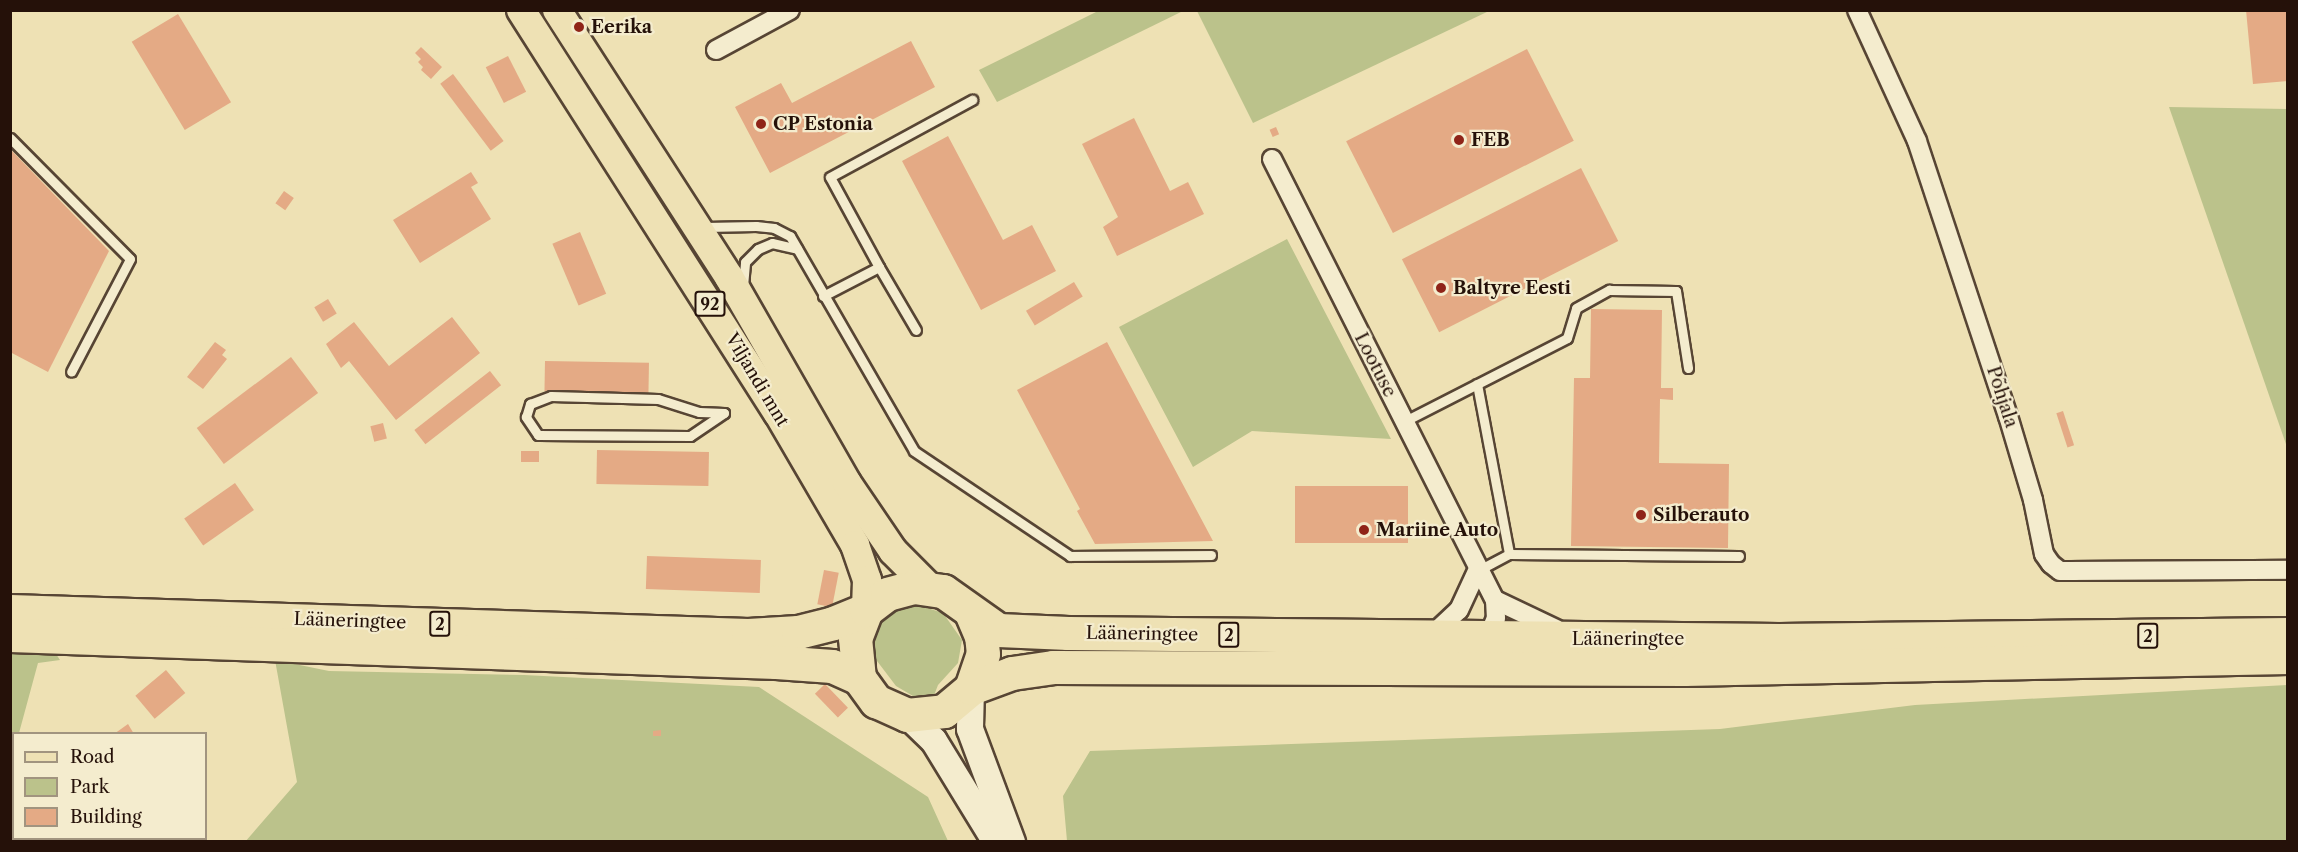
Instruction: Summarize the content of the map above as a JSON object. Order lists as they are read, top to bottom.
{
  "streets": {
    "highway": ["Lääneringtee", "2"],
    "main road": ["92", "Viljandi mnt"],
    "street": ["Lootuse", "Põhjala"]
  },
  "crossings": [
    ["Viljandi mnt", "Lääneringtee"]
  ],
  "places": [
    "Eerika",
    "CP Estonia",
    "FEB",
    "Baltyre Eesti",
    "Silberauto",
    "Mariine Auto"
  ],
  "legend": ["Road", "Park", "Building"]
}
